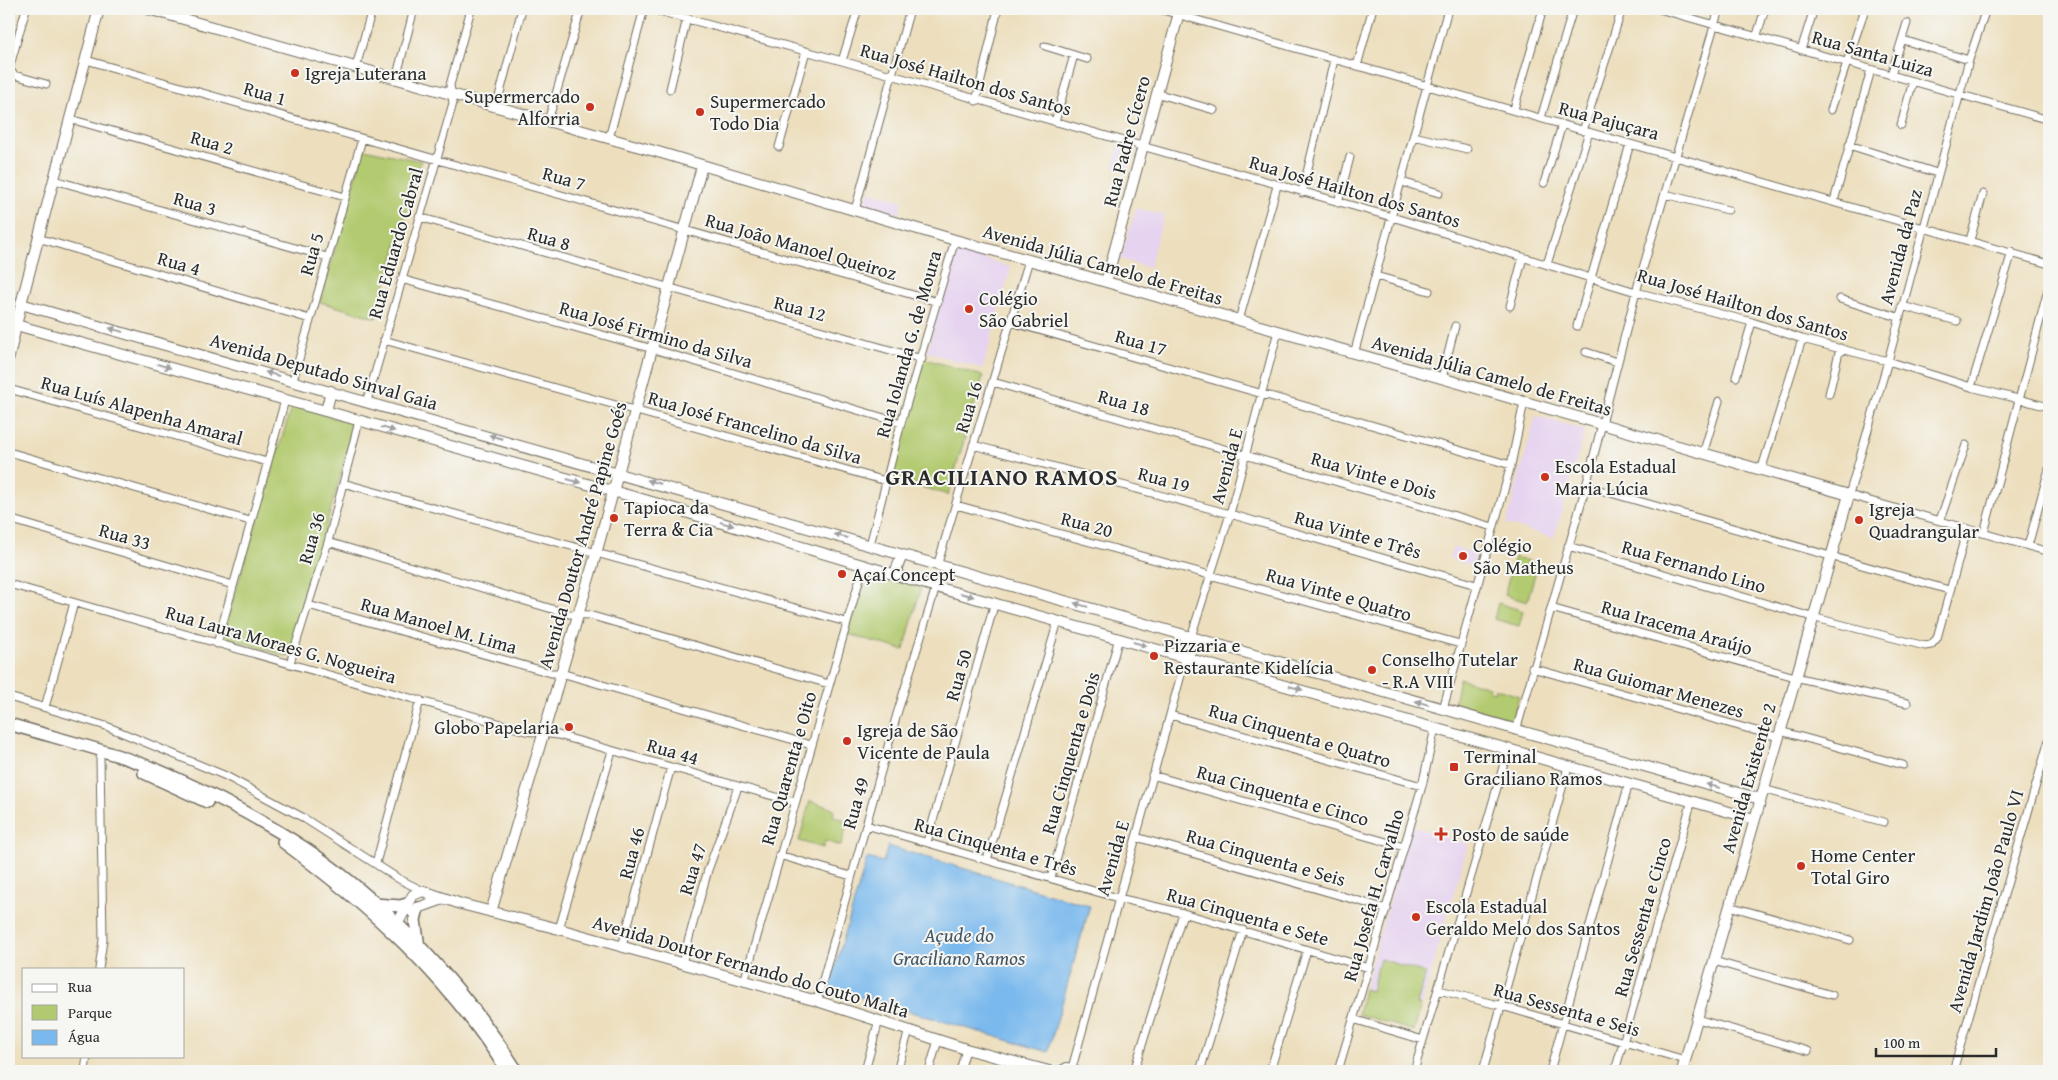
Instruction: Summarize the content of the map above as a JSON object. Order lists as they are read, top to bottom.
{
  "streets": {
    "street": [
      "Rua Santa Luiza",
      "Rua José Hailton dos Santos",
      "Rua 1",
      "Rua Pajuçara",
      "Rua Padre Cícero",
      "Rua 2",
      "Rua 7",
      "Rua 3",
      "Rua 8",
      "Rua Eduardo Cabral",
      "Rua João Manoel Queiroz",
      "Avenida da Paz",
      "Rua 5",
      "Rua 4",
      "Avenida Júlia Camelo de Freitas",
      "Rua 12",
      "Rua José Firmino da Silva",
      "Rua 17",
      "Rua Iolanda G. de Moura",
      "Avenida Deputado Sinval Gaia",
      "Rua 18",
      "Rua 16",
      "Rua Luís Alapenha Amaral",
      "Rua José Francelino da Silva",
      "Avenida E",
      "Rua Vinte e Dois",
      "Rua 19",
      "Rua 20",
      "Rua Vinte e Três",
      "Avenida Doutor André Papine Goés",
      "Rua 33",
      "Rua 36",
      "Rua Fernando Lino",
      "Rua Vinte e Quatro",
      "Rua Manoel M. Lima",
      "Rua Iracema Araújo",
      "Rua Laura Moraes G. Nogueira",
      "Rua 50",
      "Rua Guiomar Menezes",
      "Rua Cinquenta e Quatro",
      "Rua 44",
      "Rua Cinquenta e Dois",
      "Rua Quarenta e Oito",
      "Avenida Existente 2",
      "Rua Cinquenta e Cinco",
      "Rua 49",
      "Rua Cinquenta e Três",
      "Rua 46",
      "Rua Cinquenta e Seis",
      "Rua 47",
      "Rua Josefa H. Carvalho",
      "Avenida Jardim João Paulo VI",
      "Rua Cinquenta e Sete",
      "Rua Sessenta e Cinco",
      "Avenida Doutor Fernando do Couto Malta",
      "Rua Sessenta e Seis"
    ]
  },
  "crossings": [
    ["Rua Santa Luiza", "Avenida da Paz"],
    ["Rua José Hailton dos Santos", "Rua Padre Cícero"],
    ["Rua José Hailton dos Santos", "Avenida da Paz"],
    ["Rua 1", "Rua 7"],
    ["Rua 1", "Rua Eduardo Cabral"],
    ["Rua 1", "Rua 5"],
    ["Rua Pajuçara", "Rua Padre Cícero"],
    ["Rua Pajuçara", "Avenida da Paz"],
    ["Rua Padre Cícero", "Avenida Júlia Camelo de Freitas"],
    ["Rua 2", "Rua 5"],
    ["Rua 7", "Rua Eduardo Cabral"],
    ["Rua 7", "Rua João Manoel Queiroz"],
    ["Rua 7", "Avenida Doutor André Papine Goés"],
    ["Rua 3", "Rua 5"],
    ["Rua 8", "Rua Eduardo Cabral"],
    ["Rua 8", "Rua 12"],
    ["Rua 8", "Avenida Doutor André Papine Goés"],
    ["Rua Eduardo Cabral", "Avenida Júlia Camelo de Freitas"],
    ["Rua Eduardo Cabral", "Rua José Firmino da Silva"],
    ["Rua Eduardo Cabral", "Avenida Deputado Sinval Gaia"],
    ["Rua Eduardo Cabral", "Rua José Francelino da Silva"],
    ["Rua João Manoel Queiroz", "Rua Iolanda G. de Moura"],
    ["Rua João Manoel Queiroz", "Avenida Doutor André Papine Goés"],
    ["Avenida da Paz", "Avenida Júlia Camelo de Freitas"],
    ["Avenida da Paz", "Avenida Existente 2"],
    ["Rua 5", "Rua 4"],
    ["Rua 5", "Avenida Deputado Sinval Gaia"],
    ["Avenida Júlia Camelo de Freitas", "Rua Iolanda G. de Moura"],
    ["Avenida Júlia Camelo de Freitas", "Rua 16"],
    ["Avenida Júlia Camelo de Freitas", "Avenida E"],
    ["Avenida Júlia Camelo de Freitas", "Avenida Doutor André Papine Goés"],
    ["Avenida Júlia Camelo de Freitas", "Avenida Existente 2"],
    ["Rua 12", "Rua Iolanda G. de Moura"],
    ["Rua 12", "Avenida Doutor André Papine Goés"],
    ["Rua José Firmino da Silva", "Rua Iolanda G. de Moura"],
    ["Rua José Firmino da Silva", "Avenida Doutor André Papine Goés"],
    ["Rua 17", "Rua 16"],
    ["Rua 17", "Avenida E"],
    ["Rua Iolanda G. de Moura", "Avenida Deputado Sinval Gaia"],
    ["Rua Iolanda G. de Moura", "Rua José Francelino da Silva"],
    ["Avenida Deputado Sinval Gaia", "Rua 16"],
    ["Avenida Deputado Sinval Gaia", "Avenida E"],
    ["Avenida Deputado Sinval Gaia", "Avenida Doutor André Papine Goés"],
    ["Avenida Deputado Sinval Gaia", "Rua 36"],
    ["Avenida Deputado Sinval Gaia", "Rua 50"],
    ["Avenida Deputado Sinval Gaia", "Rua Cinquenta e Dois"],
    ["Avenida Deputado Sinval Gaia", "Rua Quarenta e Oito"],
    ["Avenida Deputado Sinval Gaia", "Avenida Existente 2"],
    ["Avenida Deputado Sinval Gaia", "Rua 49"],
    ["Avenida Deputado Sinval Gaia", "Rua Josefa H. Carvalho"],
    ["Avenida Deputado Sinval Gaia", "Rua Sessenta e Cinco"],
    ["Rua 18", "Rua 16"],
    ["Rua 18", "Avenida E"],
    ["Rua 18", "Rua Vinte e Dois"],
    ["Rua 16", "Rua 19"],
    ["Rua 16", "Rua 20"],
    ["Rua José Francelino da Silva", "Avenida Doutor André Papine Goés"],
    ["Avenida E", "Rua Vinte e Dois"],
    ["Avenida E", "Rua 19"],
    ["Avenida E", "Rua 20"],
    ["Avenida E", "Rua Vinte e Três"],
    ["Avenida E", "Rua Vinte e Quatro"],
    ["Avenida E", "Rua Cinquenta e Quatro"],
    ["Avenida E", "Rua Cinquenta e Cinco"],
    ["Avenida E", "Rua Cinquenta e Três"],
    ["Avenida E", "Rua Cinquenta e Seis"],
    ["Avenida E", "Rua Cinquenta e Sete"],
    ["Rua 19", "Rua Vinte e Três"],
    ["Rua 20", "Rua Vinte e Quatro"],
    ["Avenida Doutor André Papine Goés", "Rua Manoel M. Lima"],
    ["Avenida Doutor André Papine Goés", "Rua Laura Moraes G. Nogueira"],
    ["Avenida Doutor André Papine Goés", "Rua 44"],
    ["Avenida Doutor André Papine Goés", "Avenida Doutor Fernando do Couto Malta"],
    ["Rua 36", "Rua Manoel M. Lima"],
    ["Rua 36", "Rua Laura Moraes G. Nogueira"],
    ["Rua Fernando Lino", "Avenida Existente 2"],
    ["Rua Manoel M. Lima", "Rua Quarenta e Oito"],
    ["Rua Iracema Araújo", "Avenida Existente 2"],
    ["Rua Laura Moraes G. Nogueira", "Rua 44"],
    ["Rua 50", "Rua Cinquenta e Três"],
    ["Rua Guiomar Menezes", "Avenida Existente 2"],
    ["Rua Cinquenta e Quatro", "Rua Josefa H. Carvalho"],
    ["Rua 44", "Rua Quarenta e Oito"],
    ["Rua 44", "Rua 46"],
    ["Rua 44", "Rua 47"],
    ["Rua Cinquenta e Dois", "Rua Cinquenta e Três"],
    ["Rua Quarenta e Oito", "Avenida Doutor Fernando do Couto Malta"],
    ["Avenida Existente 2", "Rua Sessenta e Seis"],
    ["Rua Cinquenta e Cinco", "Rua Josefa H. Carvalho"],
    ["Rua 49", "Rua Cinquenta e Três"],
    ["Rua 49", "Avenida Doutor Fernando do Couto Malta"],
    ["Rua Cinquenta e Três", "Rua Cinquenta e Sete"],
    ["Rua 46", "Avenida Doutor Fernando do Couto Malta"],
    ["Rua Cinquenta e Seis", "Rua Josefa H. Carvalho"],
    ["Rua 47", "Avenida Doutor Fernando do Couto Malta"],
    ["Rua Josefa H. Carvalho", "Rua Cinquenta e Sete"],
    ["Rua Sessenta e Cinco", "Rua Sessenta e Seis"]
  ],
  "districts": ["GRACILIANO RAMOS"],
  "water": ["Açude do Graciliano Ramos"],
  "places": {
    "other": [
      "Igreja Luterana",
      "Supermercado Alforria",
      "Supermercado Todo Dia",
      "Colégio São Gabriel",
      "Escola Estadual Maria Lúcia",
      "Tapioca da Terra & Cia",
      "Igreja Quadrangular",
      "Colégio São Matheus",
      "Açaí Concept",
      "Pizzaria e Restaurante Kidelícia",
      "Conselho Tutelar - R.A VIII",
      "Globo Papelaria",
      "Igreja de São Vicente de Paula",
      "Home Center Total Giro",
      "Escola Estadual Geraldo Melo dos Santos"
    ],
    "transit": ["Terminal Graciliano Ramos"],
    "health": ["Posto de saúde"]
  },
  "legend": ["Rua", "Parque", "Água"],
  "scale_bar": "100 m"
}
